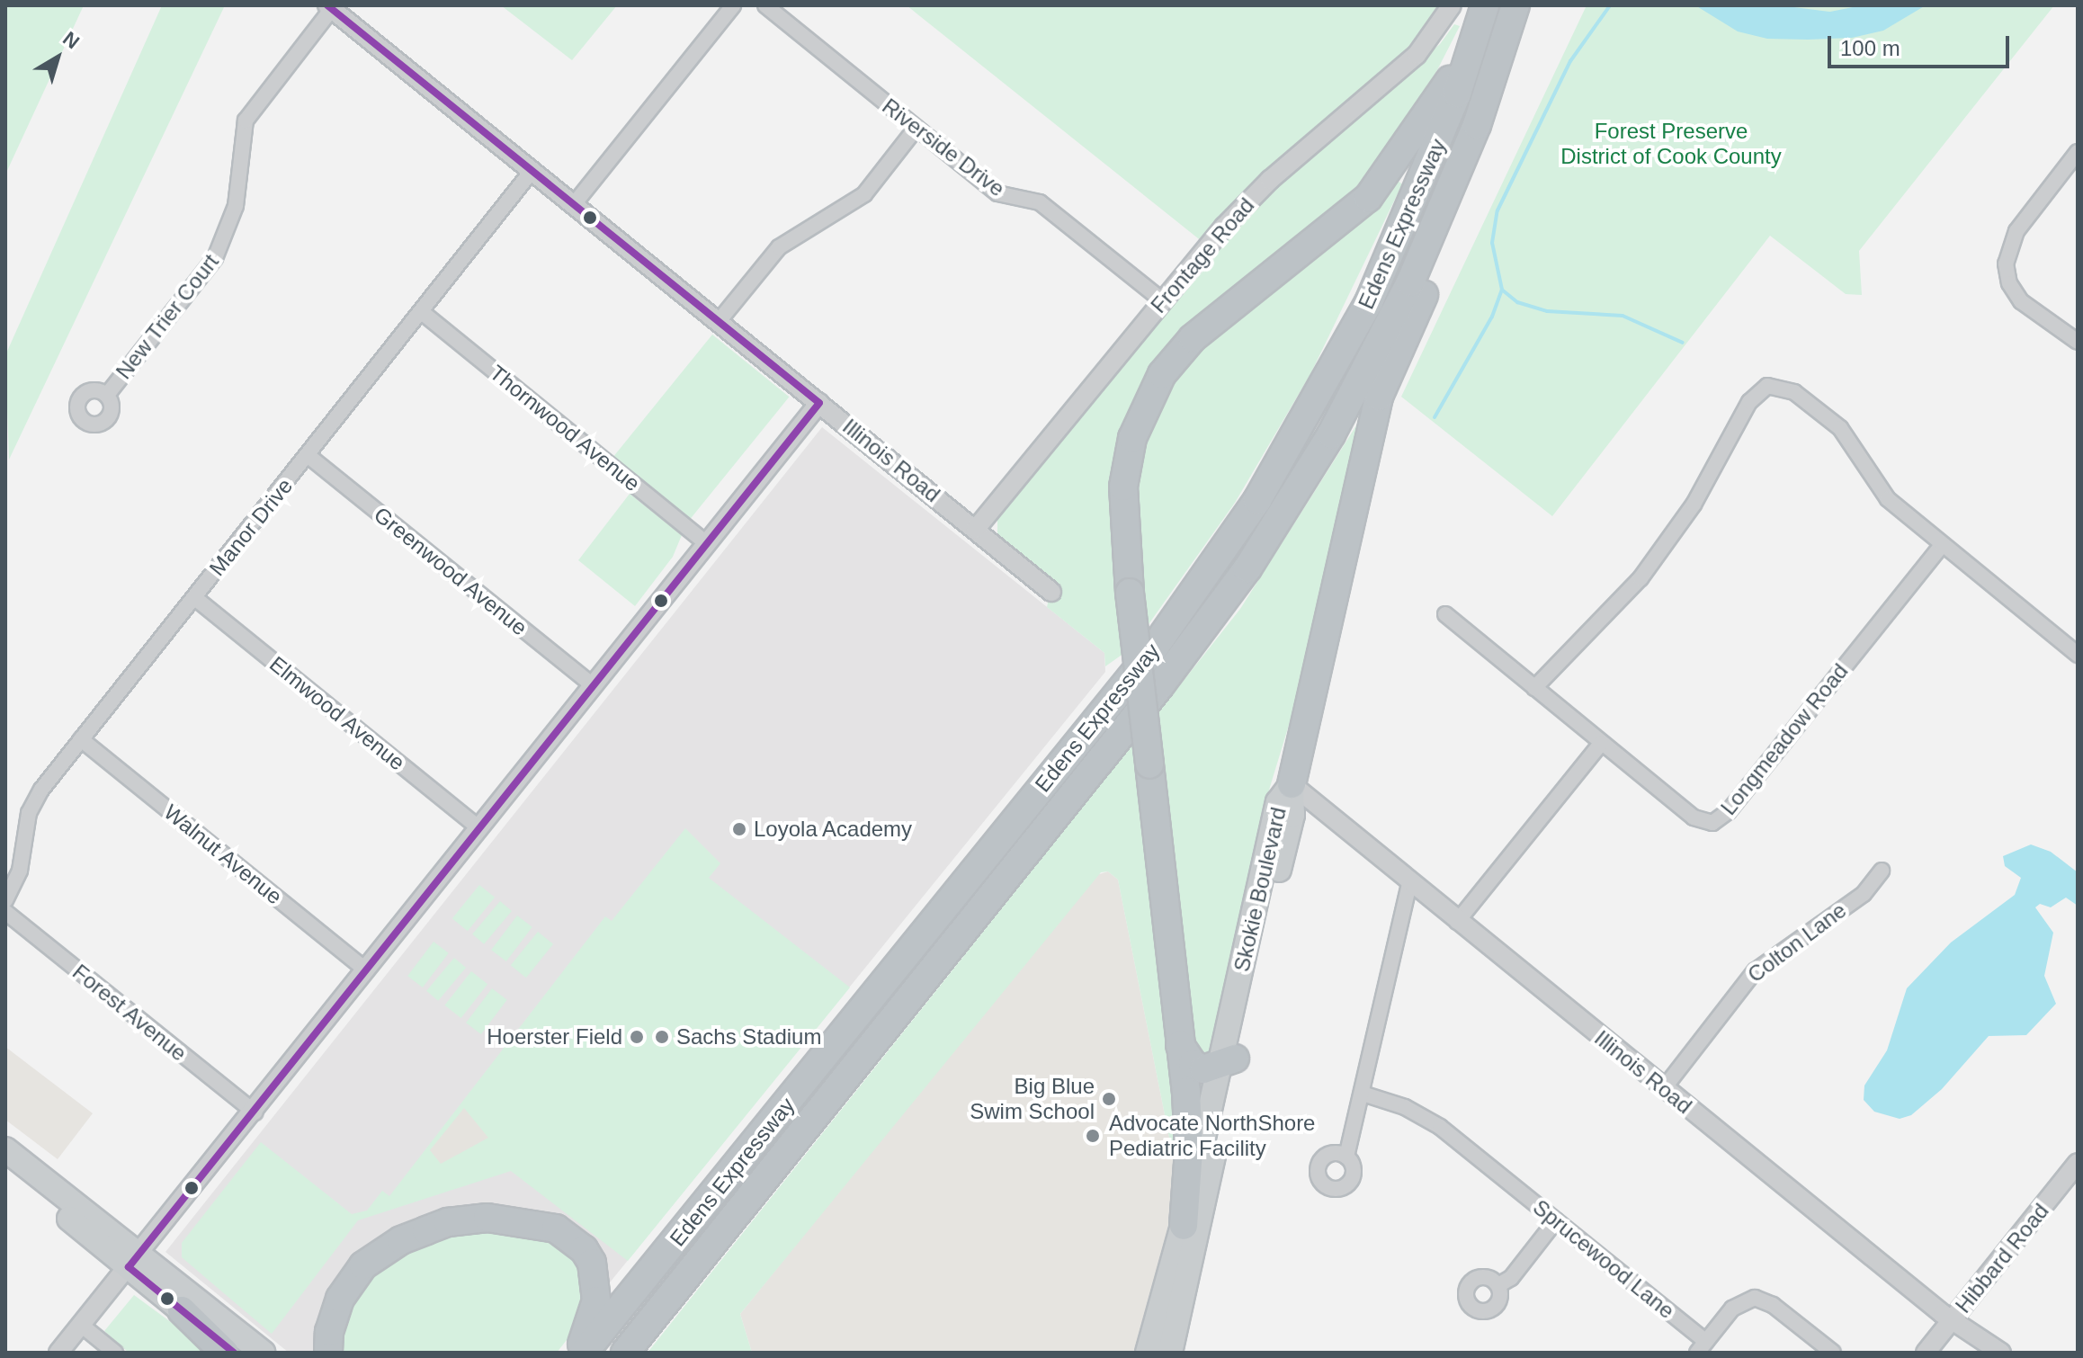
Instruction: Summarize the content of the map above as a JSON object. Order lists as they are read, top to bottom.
{
  "streets": {
    "highway": ["Edens Expressway"],
    "main road": ["Skokie Boulevard"],
    "street": [
      "Riverside Drive",
      "Frontage Road",
      "New Trier Court",
      "Thornwood Avenue",
      "Illinois Road",
      "Manor Drive",
      "Greenwood Avenue",
      "Elmwood Avenue",
      "Longmeadow Road",
      "Walnut Avenue",
      "Colton Lane",
      "Forest Avenue",
      "Hibbard Road",
      "Sprucewood Lane"
    ]
  },
  "crossings": [
    ["Riverside Drive", "Frontage Road"],
    ["Frontage Road", "Illinois Road"],
    ["New Trier Court", "Illinois Road"],
    ["Thornwood Avenue", "Manor Drive"],
    ["Illinois Road", "Manor Drive"],
    ["Illinois Road", "Skokie Boulevard"],
    ["Illinois Road", "Colton Lane"],
    ["Illinois Road", "Hibbard Road"],
    ["Manor Drive", "Greenwood Avenue"],
    ["Manor Drive", "Elmwood Avenue"],
    ["Manor Drive", "Walnut Avenue"]
  ],
  "parks": ["Forest Preserve District of Cook County"],
  "places": [
    "Loyola Academy",
    "Hoerster Field",
    "Sachs Stadium",
    "Big Blue Swim School",
    "Advocate NorthShore Pediatric Facility"
  ],
  "scale_bar": "100 m",
  "north": "top right"
}
